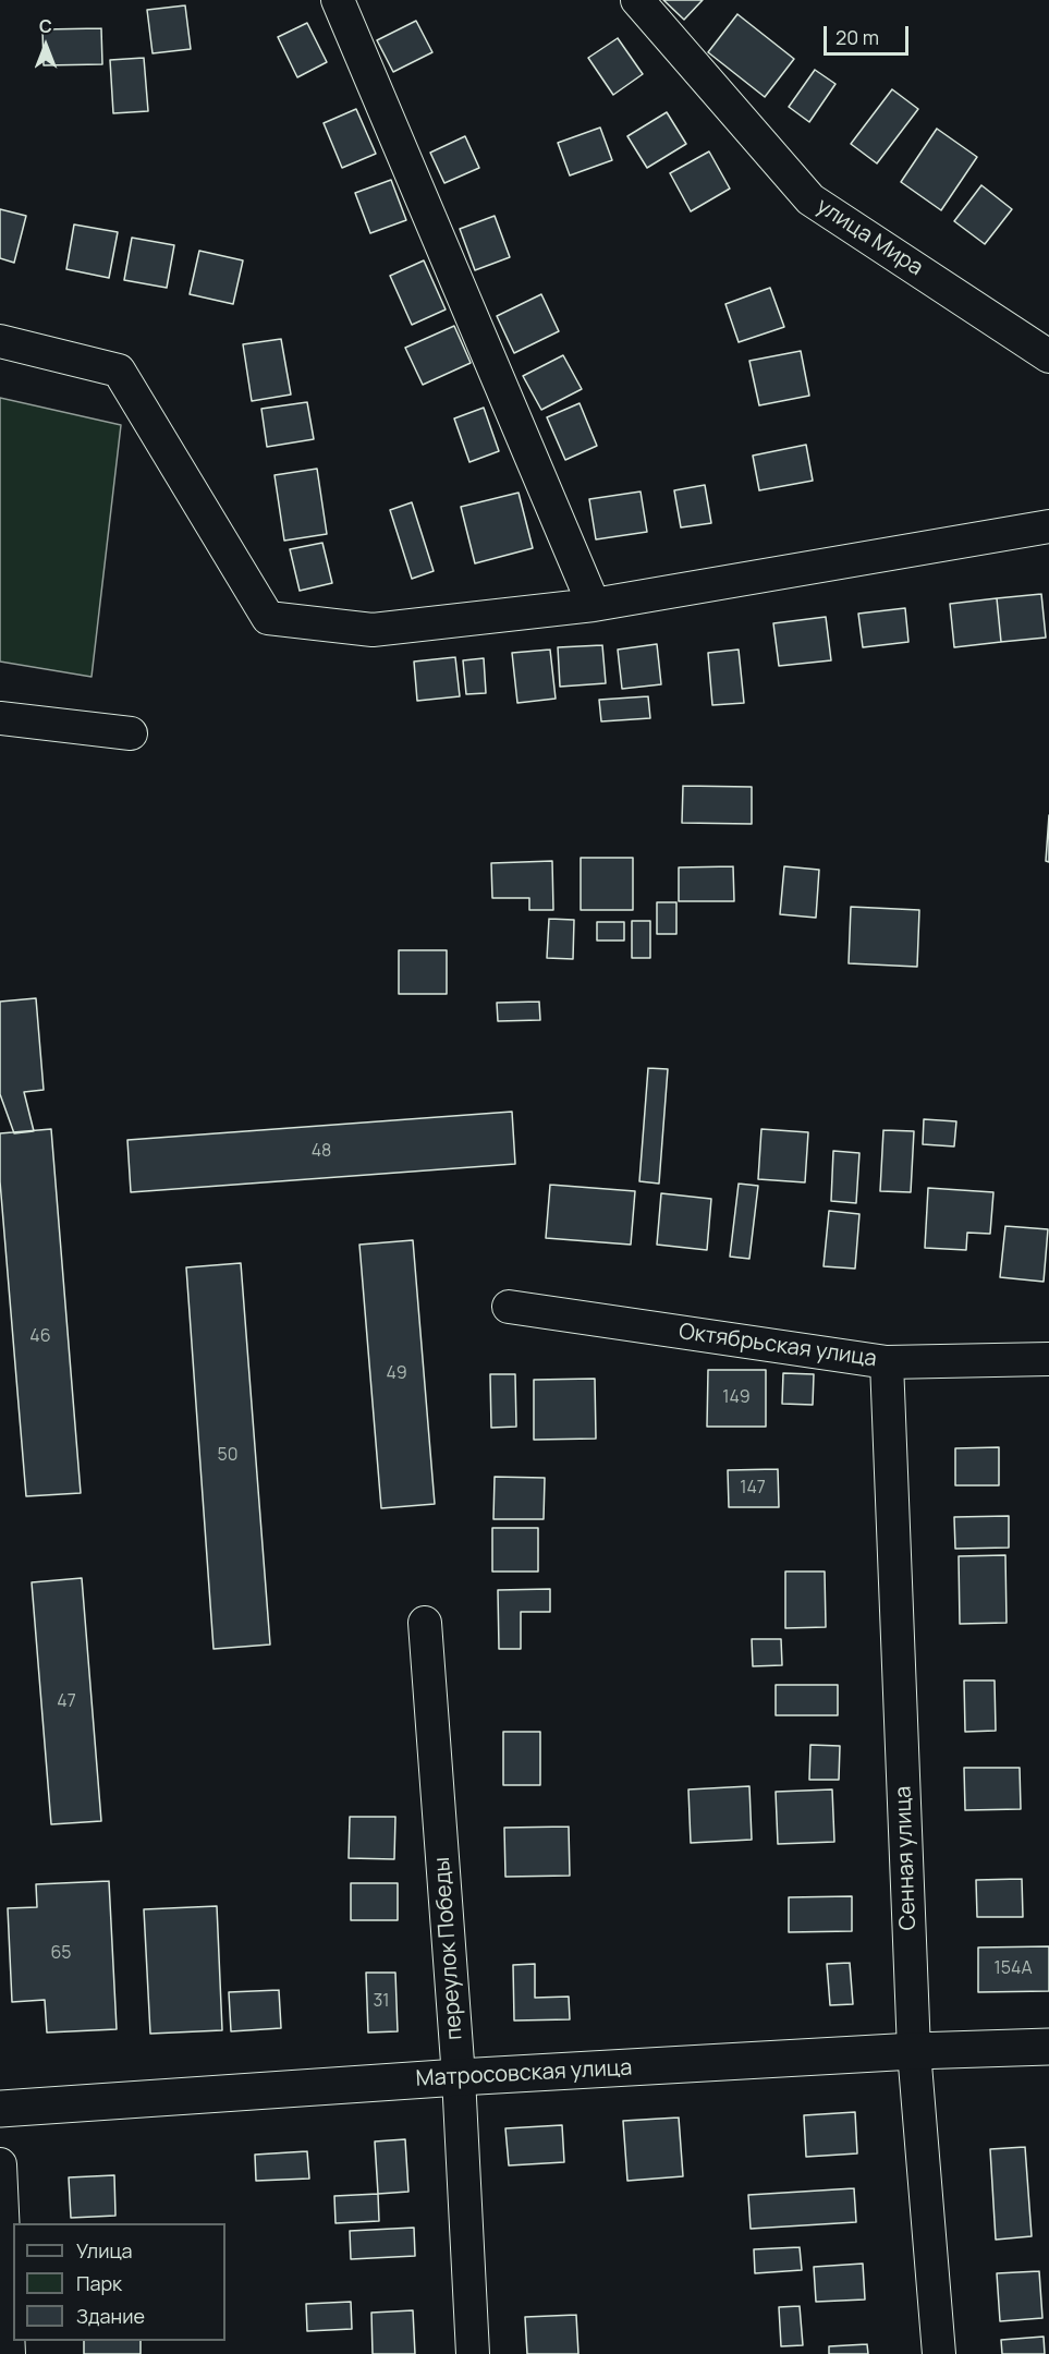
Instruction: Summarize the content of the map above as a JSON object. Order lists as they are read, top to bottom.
{
  "streets": {
    "highway": ["Матросовская улица"],
    "street": [
      "улица Мира",
      "Октябрьская улица",
      "Сенная улица",
      "переулок Победы"
    ]
  },
  "crossings": [
    ["Октябрьская улица", "Сенная улица"],
    ["Сенная улица", "Матросовская улица"],
    ["переулок Победы", "Матросовская улица"]
  ],
  "house_numbers": [
    "48",
    "46",
    "49",
    "149",
    "50",
    "147",
    "47",
    "65",
    "154А",
    "31"
  ],
  "legend": ["Улица", "Парк", "Здание"],
  "scale_bar": "20 m",
  "north": "top"
}
